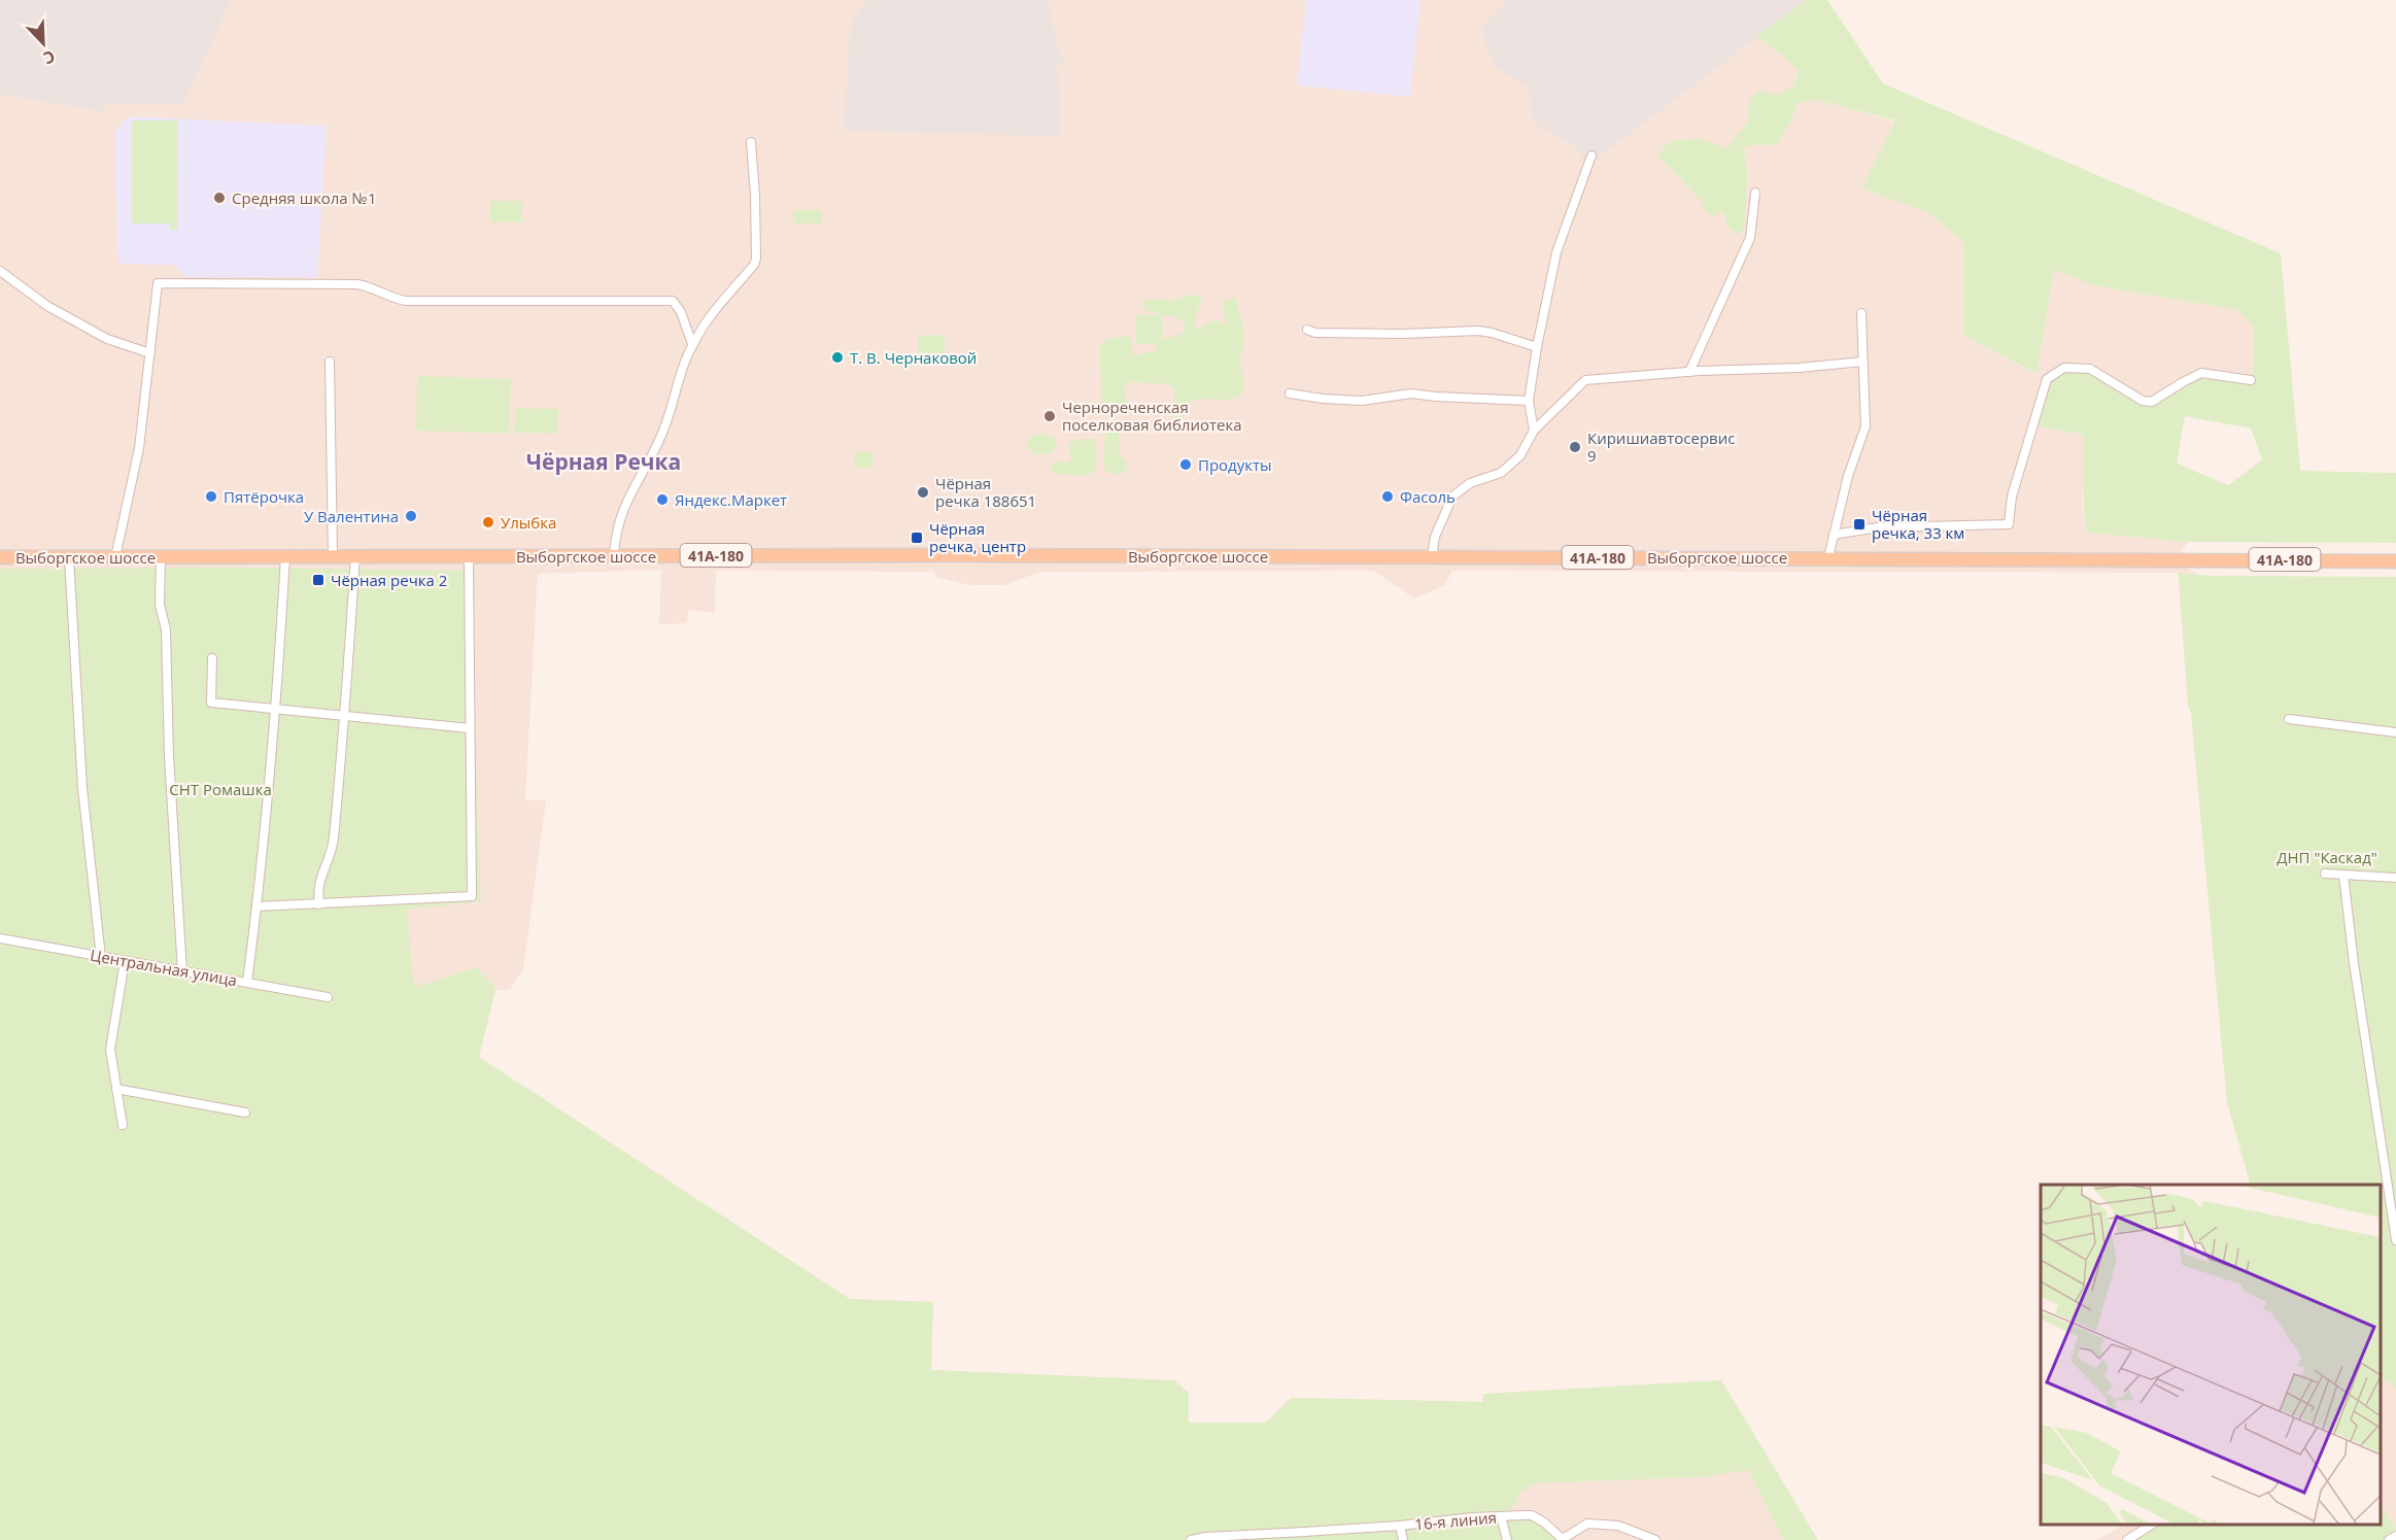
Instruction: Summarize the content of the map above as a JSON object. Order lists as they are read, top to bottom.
{
  "streets": {
    "main road": ["41А-180", "Выборгское шоссе"],
    "street": ["Центральная улица", "16-я линия"]
  },
  "districts": ["Чёрная Речка"],
  "parks": ["СНТ Ромашка", "ДНП \"Каскад\""],
  "places": {
    "other": [
      "Средняя школа №1",
      "Т. В. Чернаковой",
      "Чернореченская поселковая библиотека",
      "Киришиавтосервис 9",
      "Продукты",
      "Чёрная речка 188651",
      "Пятёрочка",
      "Фасоль",
      "Яндекс.Маркет",
      "У Валентина",
      "Улыбка"
    ],
    "transit": ["Чёрная речка, 33 км", "Чёрная речка, центр", "Чёрная речка 2"]
  },
  "north": "bottom right"
}
